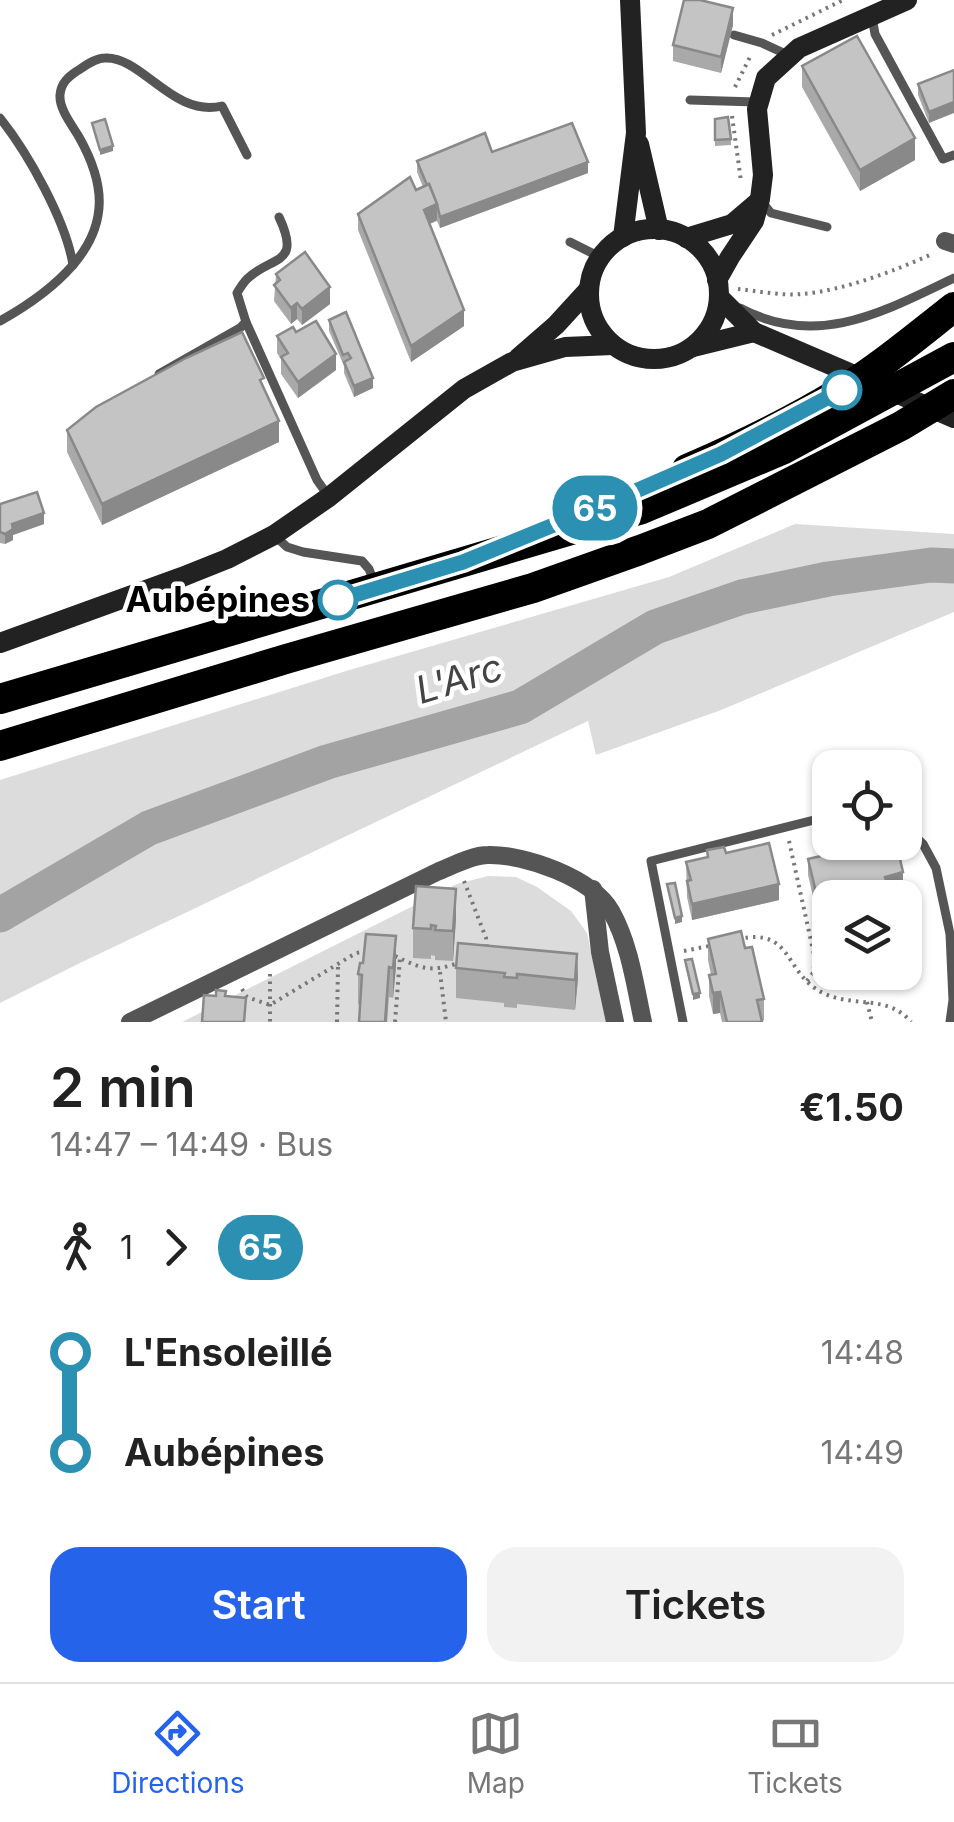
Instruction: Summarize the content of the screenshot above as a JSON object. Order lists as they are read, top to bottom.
{
  "water": ["L'Arc"],
  "places": ["Aubépines"],
  "lines": ["bus line 65"],
  "page": {
    "on_map": "65",
    "heading": ["2 min", "14:47 – 14:49 · Bus", "€1.50"],
    "legs": ["1", "65"],
    "list": [
      {
        "name": "L'Ensoleillé",
        "value": "14:48"
      },
      {
        "name": "Aubépines",
        "value": "14:49"
      }
    ],
    "buttons": ["Start", "Tickets"],
    "tabs": ["Directions", "Map", "Tickets"]
  }
}
